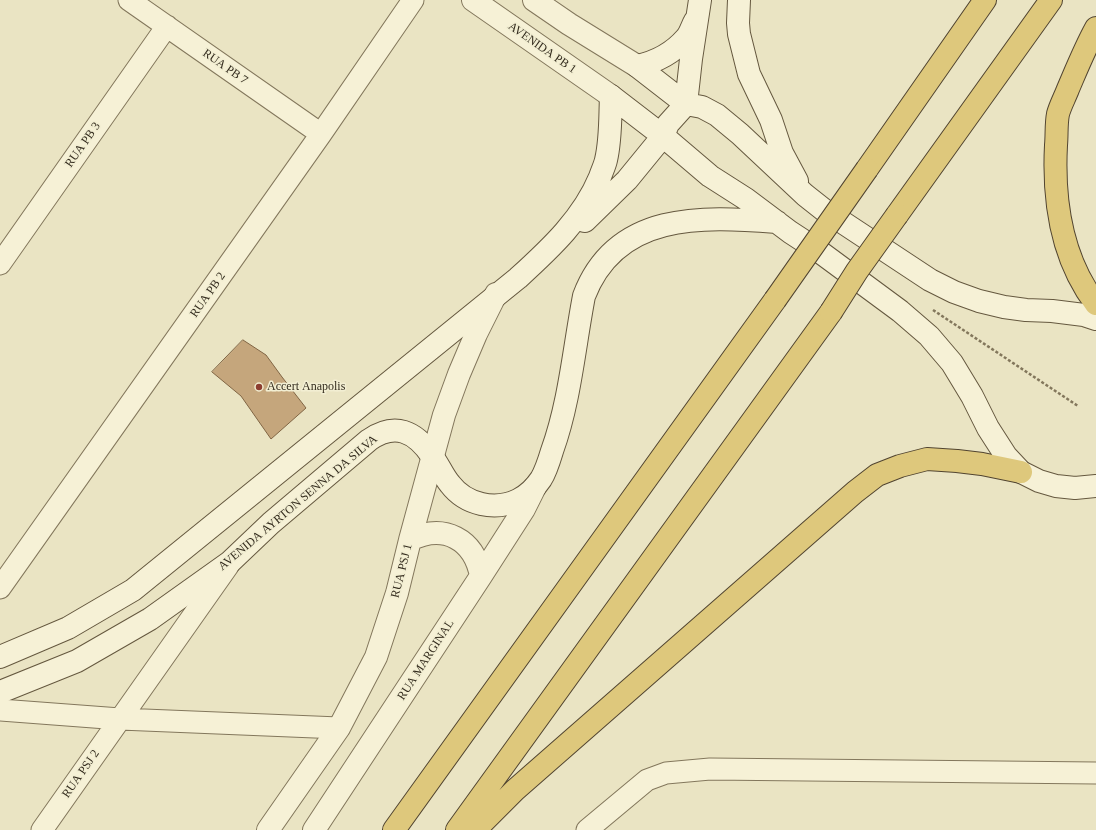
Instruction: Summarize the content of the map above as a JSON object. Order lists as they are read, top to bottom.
{
  "streets": {
    "main road": [
      "AVENIDA PB 1",
      "AVENIDA AYRTON SENNA DA SILVA",
      "RUA PSJ 1",
      "RUA MARGINAL"
    ],
    "street": [
      "RUA PB 7",
      "RUA PB 3",
      "RUA PB 2",
      "RUA PSJ 2"
    ]
  },
  "crossings": [
    ["AVENIDA PB 1", "AVENIDA AYRTON SENNA DA SILVA"],
    ["RUA PB 7", "RUA PB 3"],
    ["RUA PB 7", "RUA PB 2"],
    ["AVENIDA AYRTON SENNA DA SILVA", "RUA PSJ 1"],
    ["AVENIDA AYRTON SENNA DA SILVA", "RUA MARGINAL"],
    ["AVENIDA AYRTON SENNA DA SILVA", "RUA PSJ 2"]
  ],
  "places": ["Accert Anapolis"]
}
